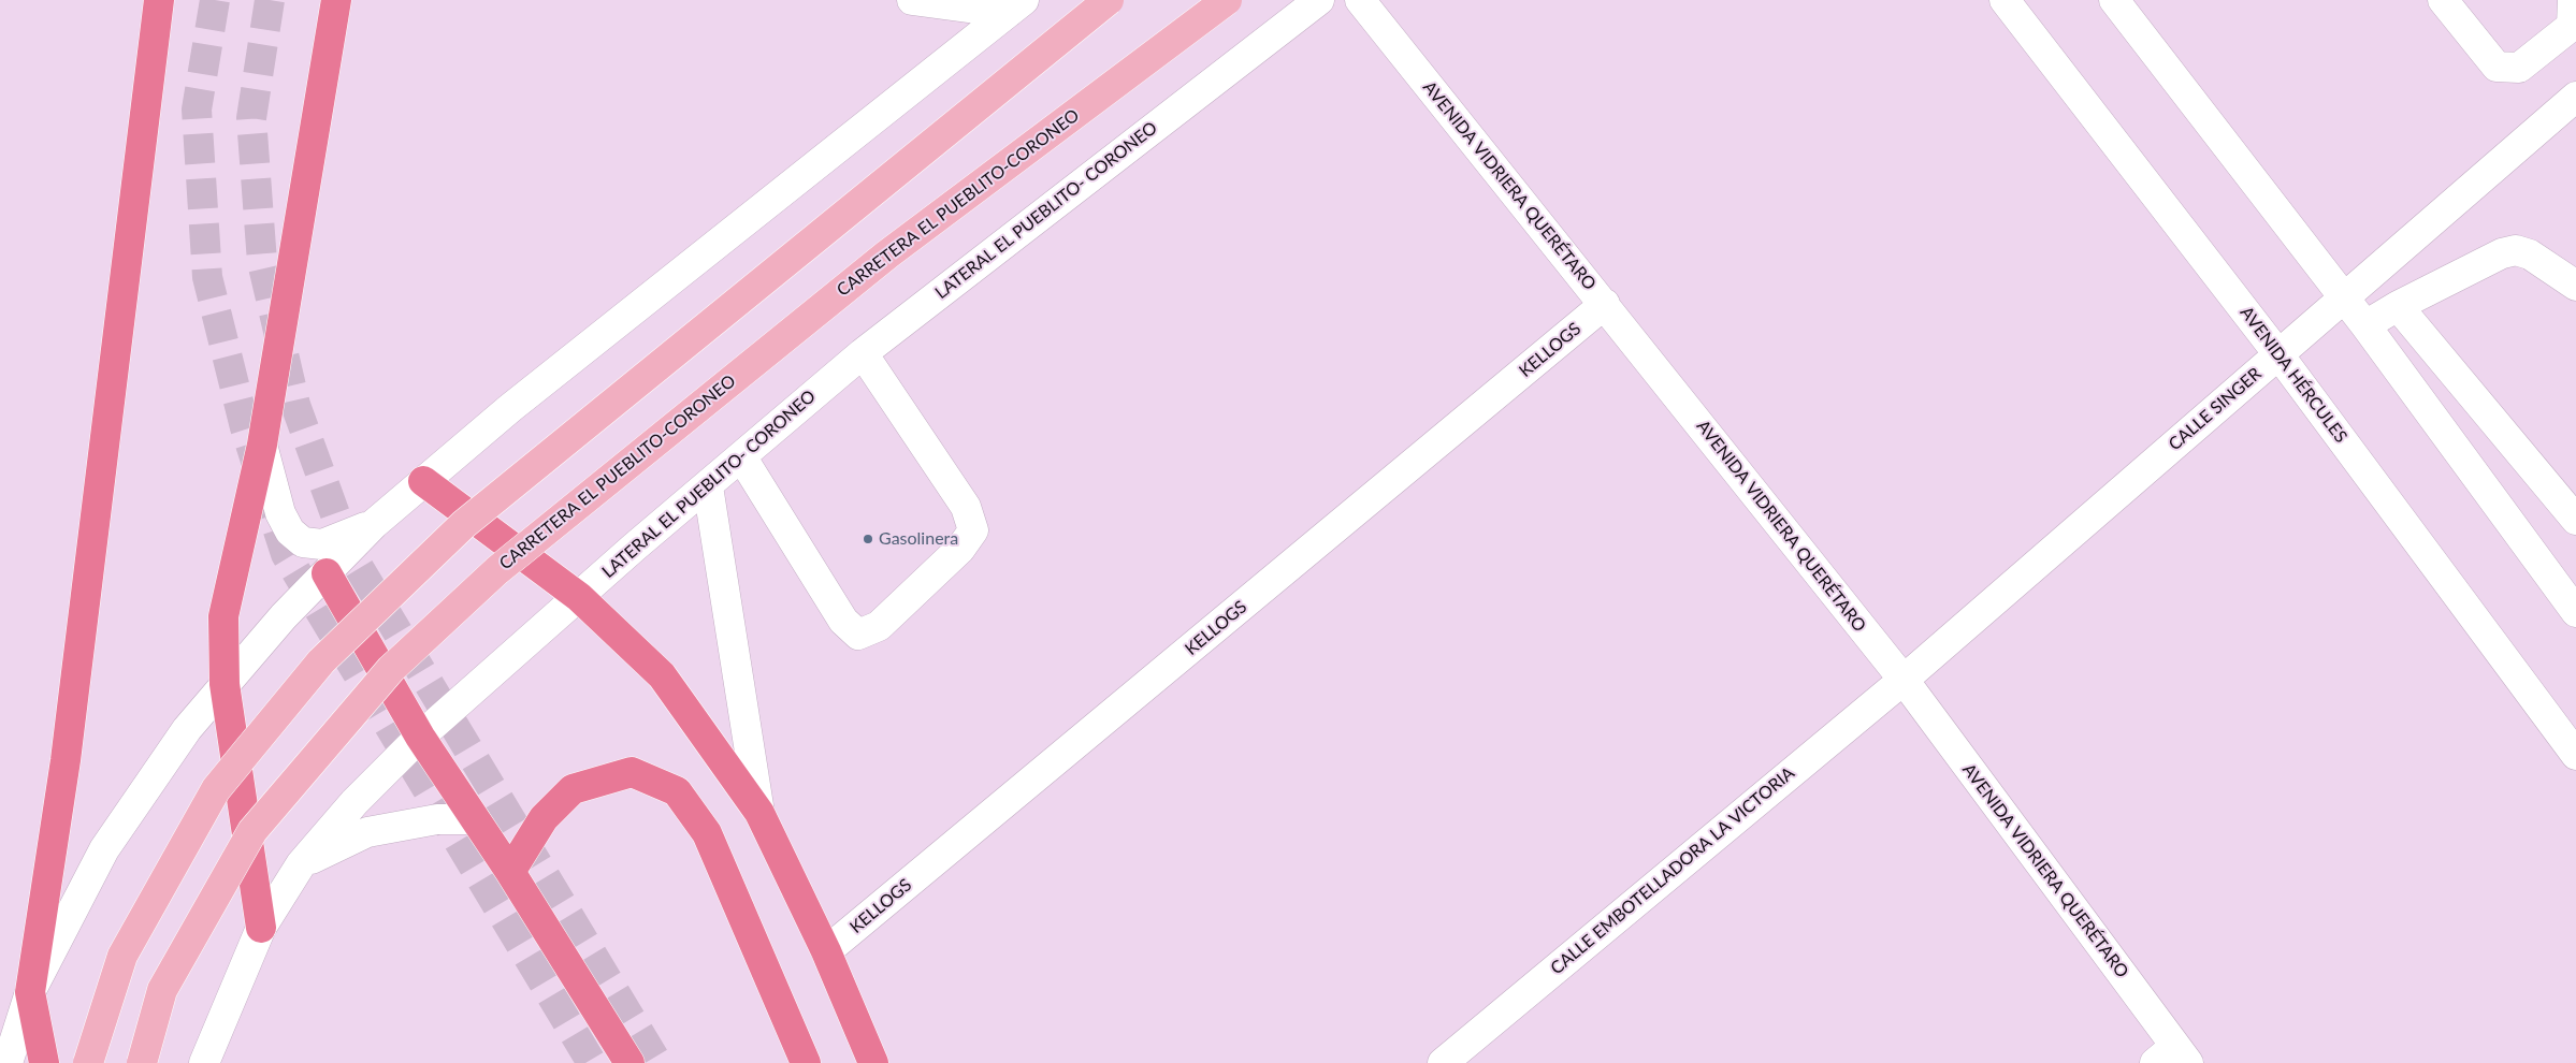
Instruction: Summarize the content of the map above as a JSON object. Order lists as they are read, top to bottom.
{
  "streets": {
    "main road": ["CARRETERA EL PUEBLITO-CORONEO"],
    "street": [
      "AVENIDA VIDRIERA QUERÉTARO",
      "LATERAL EL PUEBLITO- CORONEO",
      "KELLOGS",
      "AVENIDA HÉRCULES",
      "CALLE SINGER",
      "CALLE EMBOTELLADORA LA VICTORIA"
    ]
  },
  "crossings": [
    ["AVENIDA VIDRIERA QUERÉTARO", "KELLOGS"],
    ["AVENIDA VIDRIERA QUERÉTARO", "CALLE SINGER"],
    ["AVENIDA VIDRIERA QUERÉTARO", "CALLE EMBOTELLADORA LA VICTORIA"],
    ["AVENIDA HÉRCULES", "CALLE SINGER"],
    ["CALLE SINGER", "CALLE EMBOTELLADORA LA VICTORIA"]
  ],
  "places": ["Gasolinera"]
}
